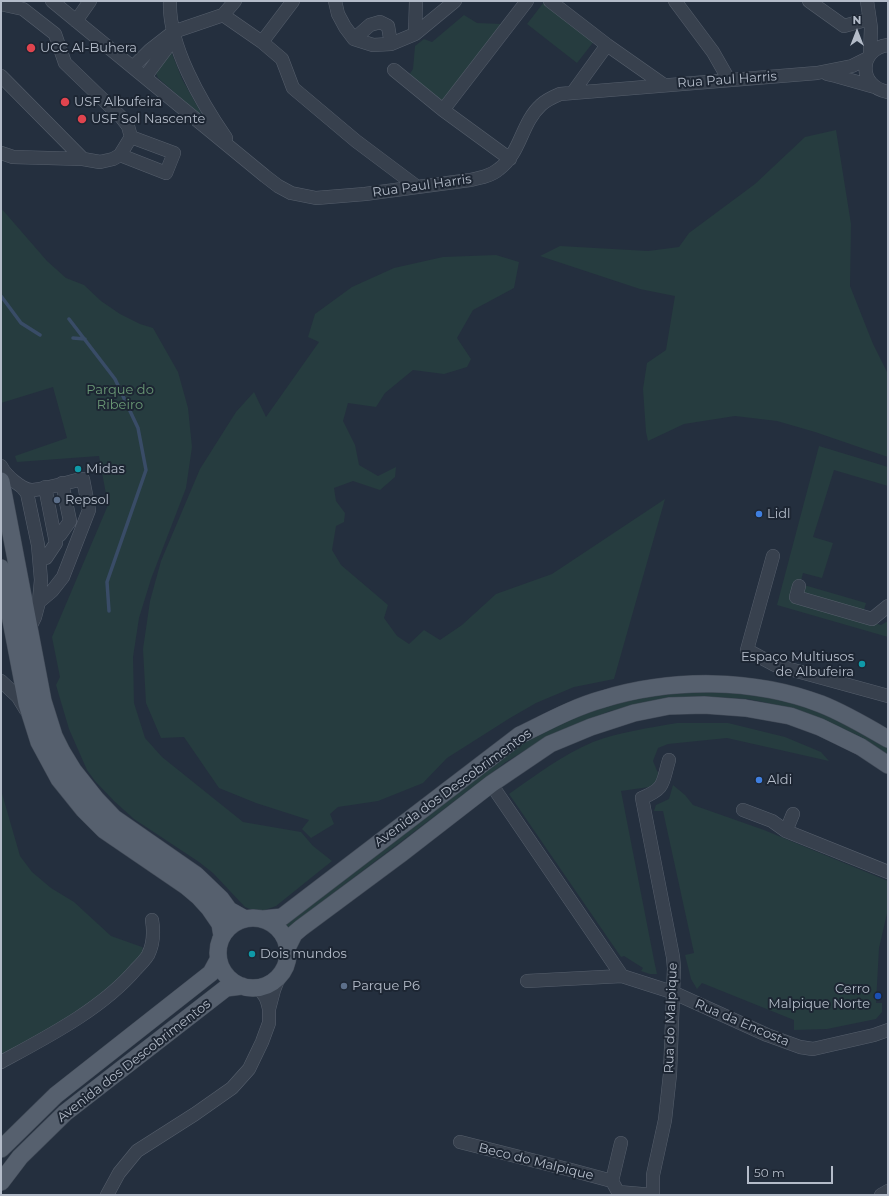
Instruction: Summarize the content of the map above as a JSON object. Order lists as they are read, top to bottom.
{
  "streets": {
    "main road": ["Avenida dos Descobrimentos"],
    "street": [
      "Rua Paul Harris",
      "Rua do Malpique",
      "Rua da Encosta",
      "Beco do Malpique"
    ]
  },
  "crossings": [
    ["Rua do Malpique", "Rua da Encosta"],
    ["Rua do Malpique", "Beco do Malpique"]
  ],
  "parks": ["Parque do Ribeiro"],
  "places": [
    "UCC Al-Buhera",
    "USF Albufeira",
    "USF Sol Nascente",
    "Midas",
    "Repsol",
    "Lidl",
    "Espaço Multiusos de Albufeira",
    "Aldi",
    "Dois mundos",
    "Parque P6",
    "Cerro Malpique Norte"
  ],
  "scale_bar": "50 m",
  "north": "top"
}
